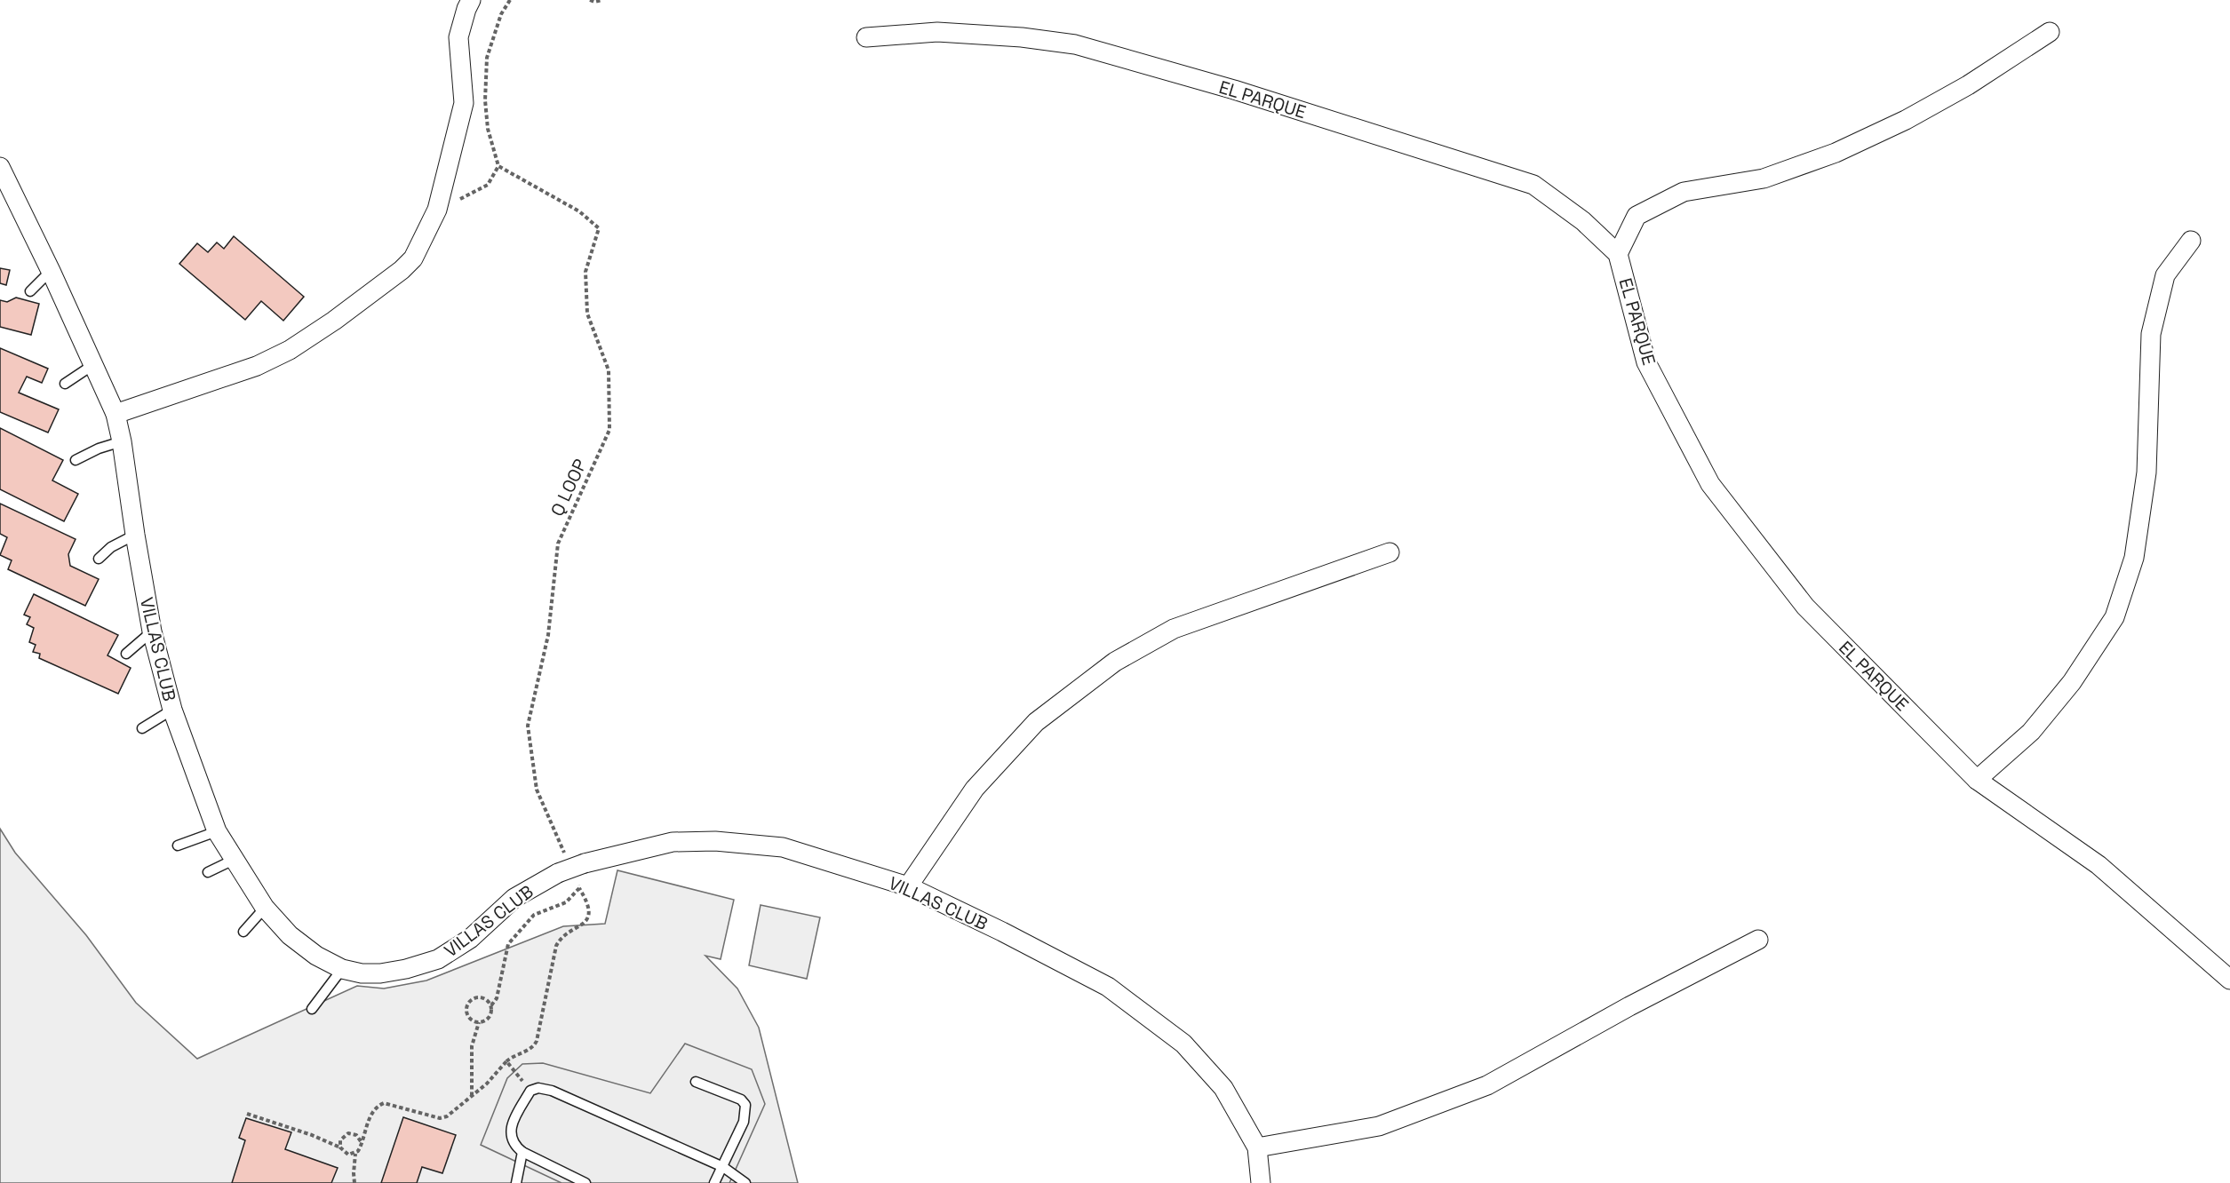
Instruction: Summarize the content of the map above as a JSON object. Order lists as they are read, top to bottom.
{
  "streets": {
    "street": ["EL PARQUE", "VILLAS CLUB"],
    "path": ["Q LOOP"]
  }
}
